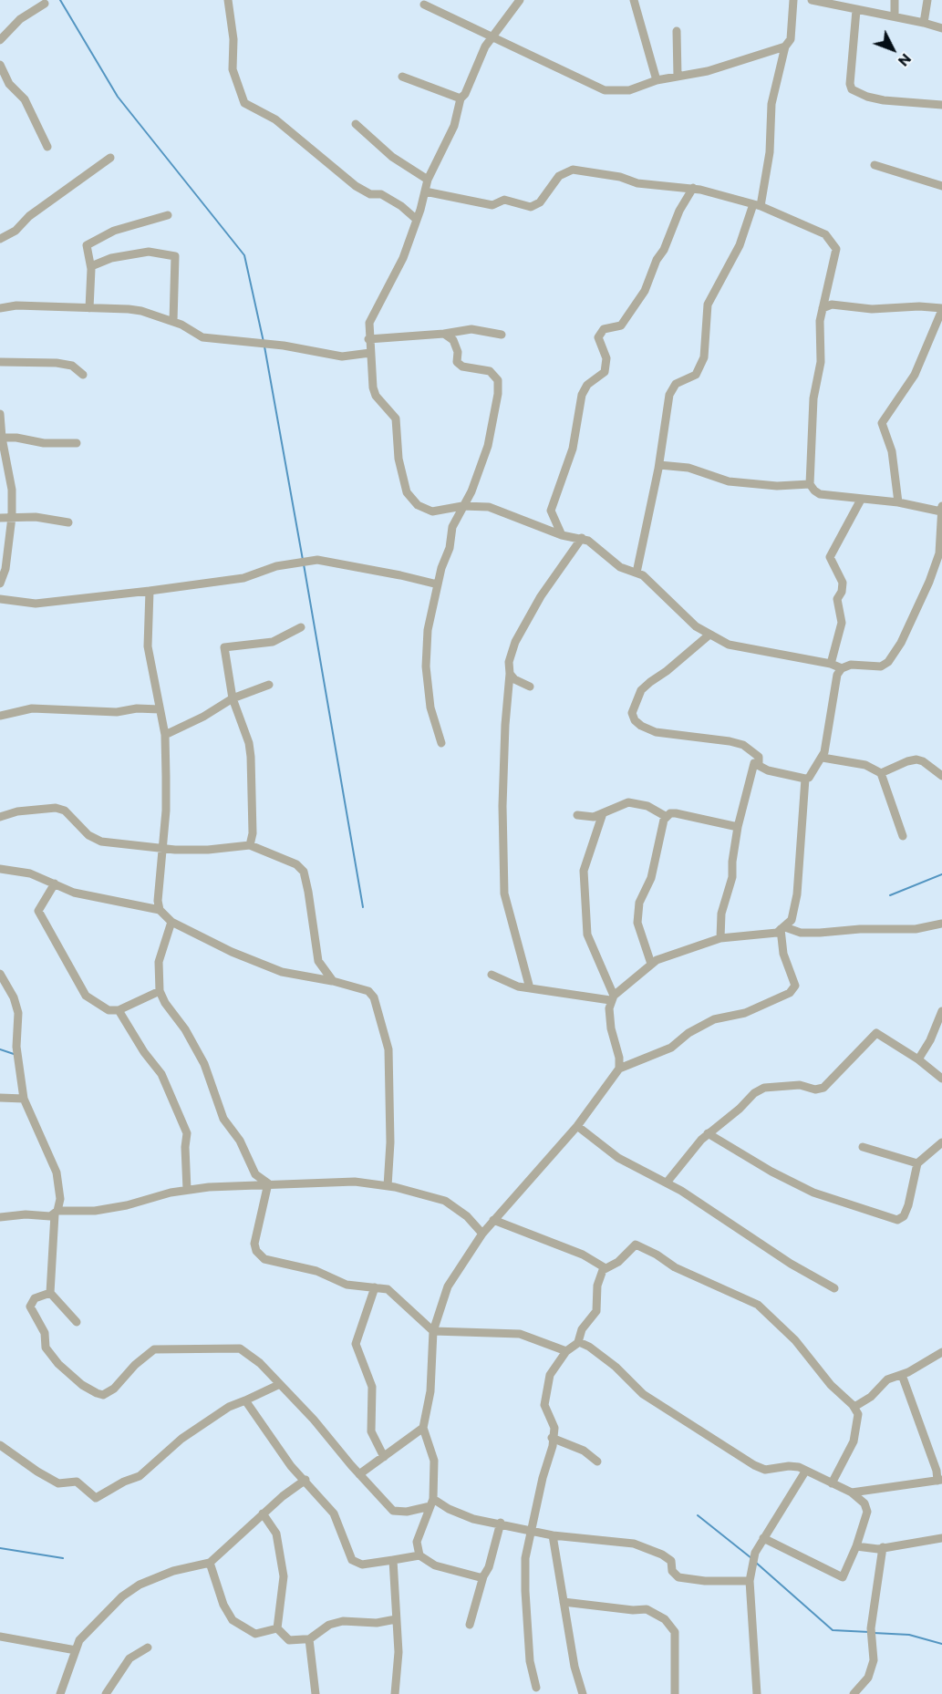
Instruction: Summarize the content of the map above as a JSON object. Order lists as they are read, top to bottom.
{
  "north": "bottom right"
}
